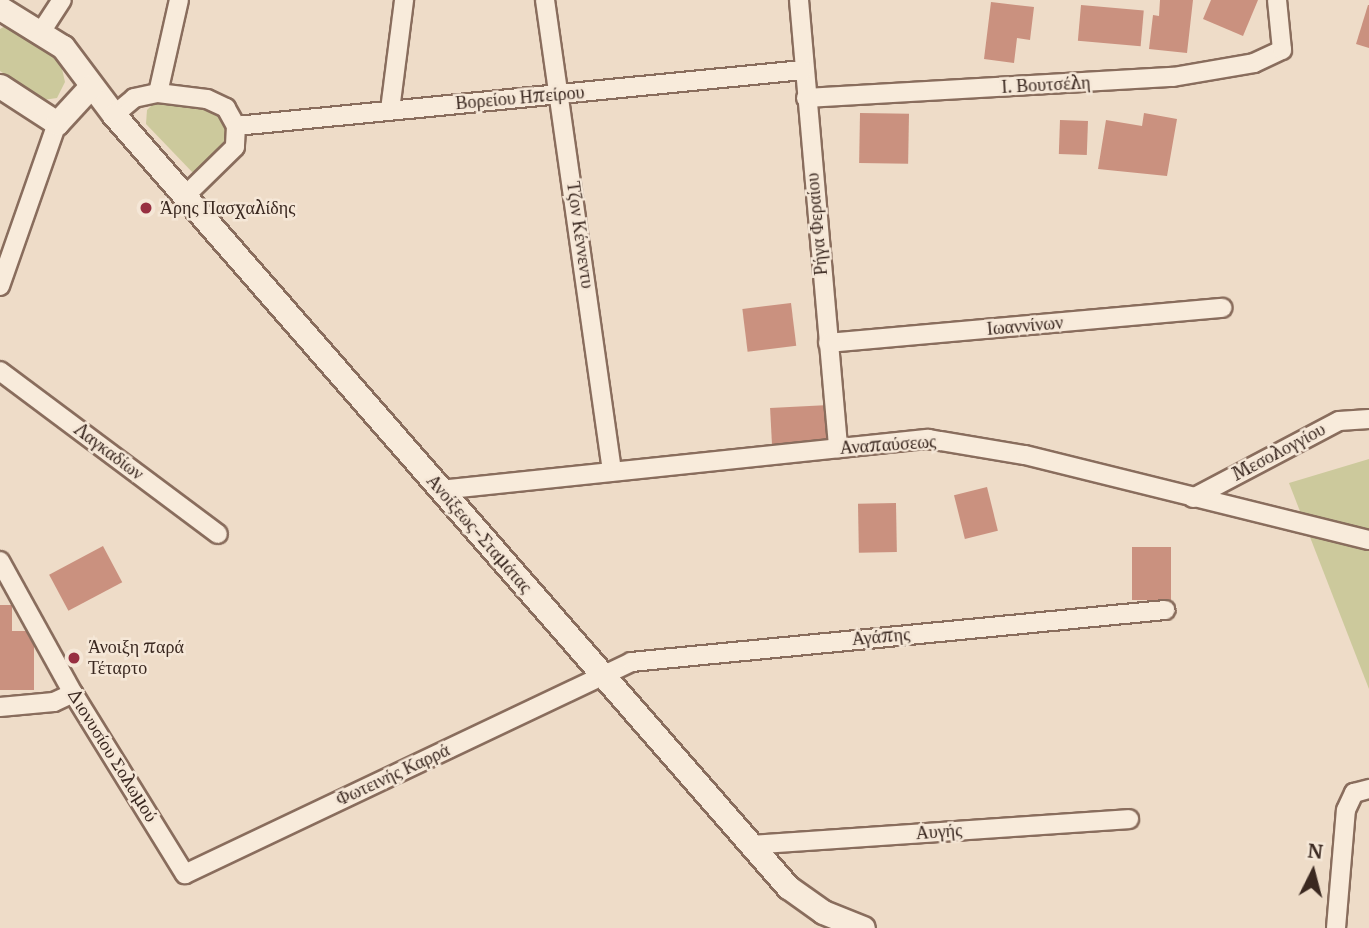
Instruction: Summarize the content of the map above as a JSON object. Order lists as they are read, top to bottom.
{
  "streets": {
    "street": [
      "Ι. Βουτσέλη",
      "Βορείου Ηπείρου",
      "Ρήγα Φεραίου",
      "Τζον Κέννεντυ",
      "Ιωαννίνων",
      "Αναπαύσεως",
      "Λαγκαδίων",
      "Μεσολογγίου",
      "Ανοίξεως-Σταμάτας",
      "Αγάπης",
      "Διονυσίου Σολωμού",
      "Φωτεινής Καρρά",
      "Αυγής"
    ]
  },
  "crossings": [
    ["Ι. Βουτσέλη", "Ρήγα Φεραίου"],
    ["Βορείου Ηπείρου", "Ρήγα Φεραίου"],
    ["Βορείου Ηπείρου", "Τζον Κέννεντυ"],
    ["Ρήγα Φεραίου", "Ιωαννίνων"],
    ["Ρήγα Φεραίου", "Αναπαύσεως"],
    ["Τζον Κέννεντυ", "Αναπαύσεως"],
    ["Αναπαύσεως", "Μεσολογγίου"],
    ["Αναπαύσεως", "Ανοίξεως-Σταμάτας"],
    ["Ανοίξεως-Σταμάτας", "Αγάπης"],
    ["Ανοίξεως-Σταμάτας", "Φωτεινής Καρρά"],
    ["Ανοίξεως-Σταμάτας", "Αυγής"],
    ["Αγάπης", "Φωτεινής Καρρά"],
    ["Διονυσίου Σολωμού", "Φωτεινής Καρρά"]
  ],
  "places": ["Άρης Πασχαλίδης", "Άνοιξη παρά Τέταρτο"],
  "north": "top"
}
